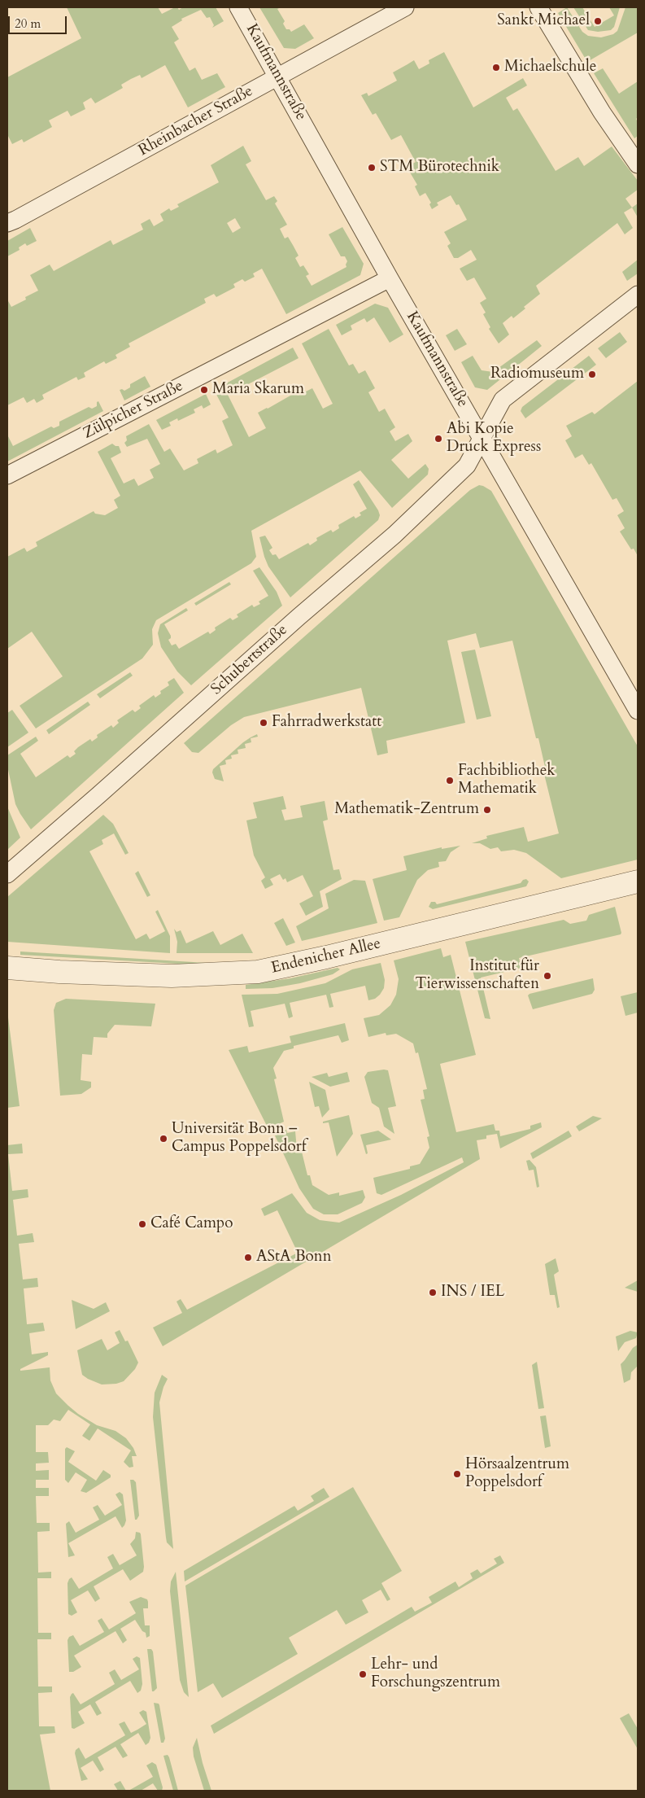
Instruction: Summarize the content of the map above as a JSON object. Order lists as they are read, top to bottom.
{
  "streets": {
    "street": [
      "Kaufmannstraße",
      "Rheinbacher Straße",
      "Zülpicher Straße",
      "Schubertstraße",
      "Endenicher Allee"
    ]
  },
  "crossings": [
    ["Kaufmannstraße", "Rheinbacher Straße"],
    ["Kaufmannstraße", "Zülpicher Straße"],
    ["Kaufmannstraße", "Schubertstraße"]
  ],
  "places": [
    "Sankt Michael",
    "Michaelschule",
    "STM Bürotechnik",
    "Radiomuseum",
    "Maria Skarum",
    "Abi Kopie Druck Express",
    "Fahrradwerkstatt",
    "Fachbibliothek Mathematik",
    "Mathematik-Zentrum",
    "Institut für Tierwissenschaften",
    "Universität Bonn – Campus Poppelsdorf",
    "Café Campo",
    "AStA Bonn",
    "INS / IEL",
    "Hörsaalzentrum Poppelsdorf",
    "Lehr- und Forschungszentrum"
  ],
  "scale_bar": "20 m"
}
